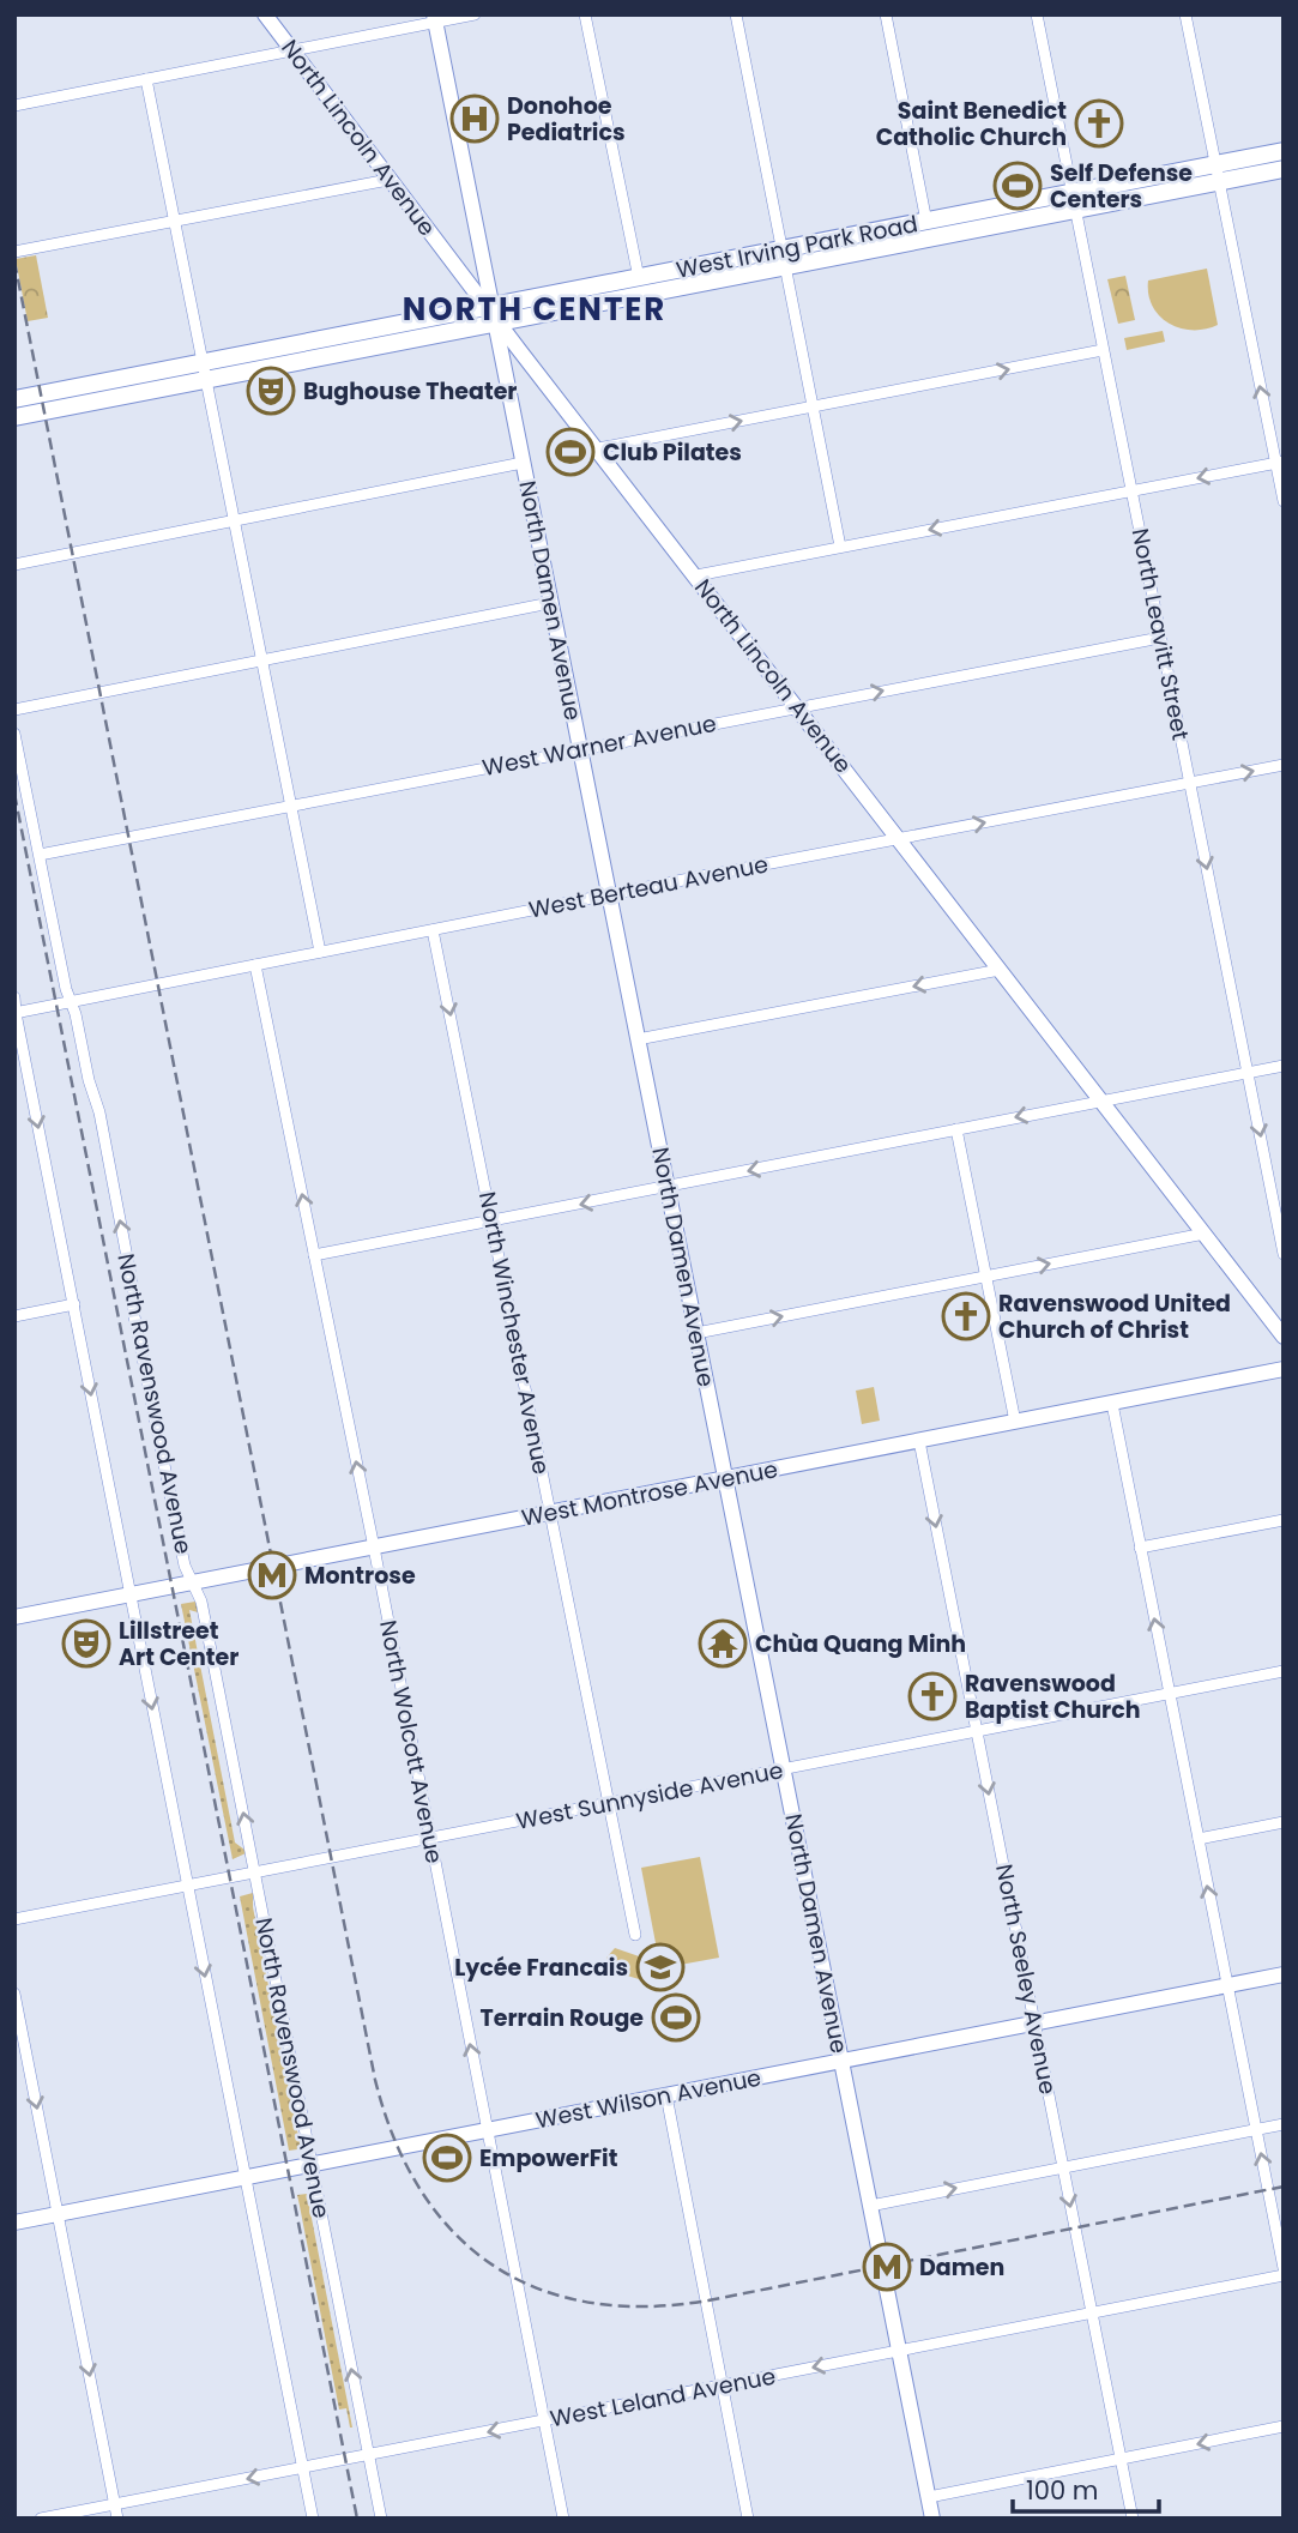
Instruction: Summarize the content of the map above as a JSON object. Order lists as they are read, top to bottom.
{
  "streets": {
    "main road": [
      "North Lincoln Avenue",
      "West Irving Park Road",
      "North Damen Avenue",
      "West Montrose Avenue",
      "West Wilson Avenue"
    ],
    "street": [
      "North Leavitt Street",
      "West Warner Avenue",
      "West Berteau Avenue",
      "North Winchester Avenue",
      "North Ravenswood Avenue",
      "North Wolcott Avenue",
      "West Sunnyside Avenue",
      "North Seeley Avenue",
      "West Leland Avenue"
    ]
  },
  "crossings": [
    ["North Lincoln Avenue", "West Irving Park Road"],
    ["North Lincoln Avenue", "North Damen Avenue"],
    ["North Lincoln Avenue", "West Warner Avenue"],
    ["North Lincoln Avenue", "West Berteau Avenue"],
    ["West Irving Park Road", "North Damen Avenue"],
    ["West Irving Park Road", "North Leavitt Street"],
    ["North Damen Avenue", "West Warner Avenue"],
    ["North Damen Avenue", "West Berteau Avenue"],
    ["North Damen Avenue", "West Montrose Avenue"],
    ["North Damen Avenue", "West Sunnyside Avenue"],
    ["North Damen Avenue", "West Wilson Avenue"],
    ["North Damen Avenue", "West Leland Avenue"],
    ["North Leavitt Street", "West Warner Avenue"],
    ["North Leavitt Street", "West Berteau Avenue"],
    ["West Warner Avenue", "North Ravenswood Avenue"],
    ["West Berteau Avenue", "North Winchester Avenue"],
    ["West Berteau Avenue", "North Ravenswood Avenue"],
    ["West Berteau Avenue", "North Wolcott Avenue"],
    ["North Winchester Avenue", "West Montrose Avenue"],
    ["North Winchester Avenue", "West Sunnyside Avenue"],
    ["North Ravenswood Avenue", "West Montrose Avenue"],
    ["North Ravenswood Avenue", "West Sunnyside Avenue"],
    ["North Ravenswood Avenue", "West Wilson Avenue"],
    ["North Ravenswood Avenue", "West Leland Avenue"],
    ["West Montrose Avenue", "North Wolcott Avenue"],
    ["West Montrose Avenue", "North Seeley Avenue"],
    ["North Wolcott Avenue", "West Sunnyside Avenue"],
    ["North Wolcott Avenue", "West Wilson Avenue"],
    ["North Wolcott Avenue", "West Leland Avenue"],
    ["West Sunnyside Avenue", "North Seeley Avenue"],
    ["North Seeley Avenue", "West Wilson Avenue"],
    ["North Seeley Avenue", "West Leland Avenue"]
  ],
  "one_way": [
    "North Leavitt Street",
    "North Wolcott Avenue",
    "North Seeley Avenue",
    "West Leland Avenue"
  ],
  "districts": ["NORTH CENTER"],
  "places": {
    "hospital": ["Donohoe Pediatrics"],
    "church": ["Saint Benedict Catholic Church", "Ravenswood United Church of Christ", "Ravenswood Baptist Church"],
    "sports": [
      "Self Defense Centers",
      "Club Pilates",
      "Terrain Rouge",
      "EmpowerFit"
    ],
    "theatre": ["Bughouse Theater", "Lillstreet Art Center"],
    "metro station": ["Montrose", "Damen"],
    "temple": ["Chùa Quang Minh"],
    "school or university": ["Lycée Francais"]
  },
  "scale_bar": "100 m"
}
